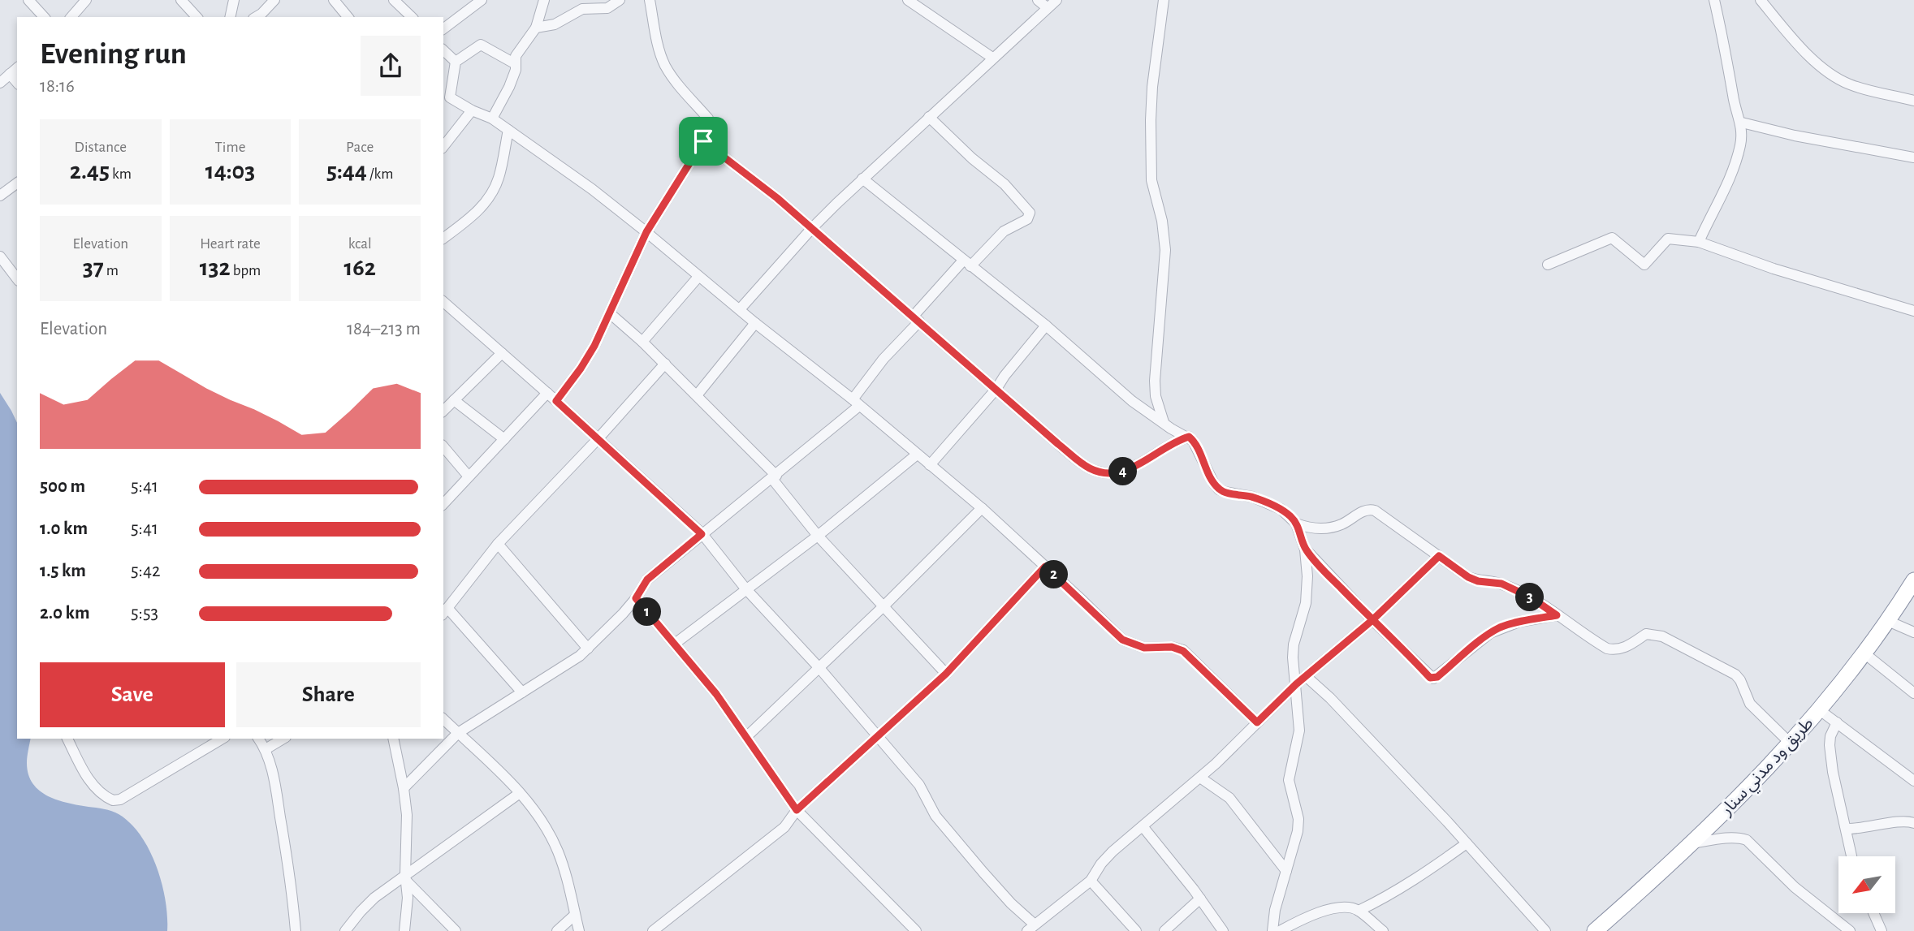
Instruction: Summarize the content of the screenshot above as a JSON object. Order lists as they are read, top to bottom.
{
  "streets": {
    "highway": ["طريق ود مدني سنار"]
  },
  "north": "bottom left",
  "page": {
    "heading": ["Evening run", "18:16"],
    "stats": [
      ["Distance", "2.45 km"],
      ["Time", "14:03"],
      ["Pace", "5:44 /km"],
      ["Elevation", "37 m"],
      ["Heart rate", "132 bpm"],
      ["kcal", "162"]
    ],
    "chart": ["Elevation", "184–213 m"],
    "pins": [
      "4",
      "2",
      "3",
      "1"
    ],
    "list": [
      {
        "name": "500 m",
        "note": "5:41"
      },
      {
        "name": "1.0 km",
        "note": "5:41"
      },
      {
        "name": "1.5 km",
        "note": "5:42"
      },
      {
        "name": "2.0 km",
        "note": "5:53"
      }
    ],
    "buttons": ["Save", "Share"]
  }
}
